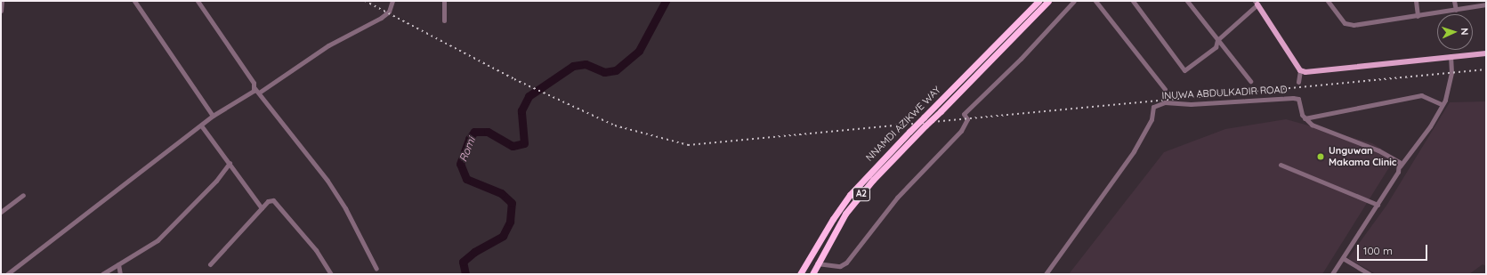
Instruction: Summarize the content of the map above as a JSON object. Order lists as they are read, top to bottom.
{
  "streets": {
    "highway": ["NNAMDI AZIKWE WAY", "A2"],
    "street": ["INUWA ABDULKADIR ROAD"]
  },
  "water": ["Romi"],
  "places": ["Unguwan Makama Clinic"],
  "scale_bar": "100 m",
  "north": "right"
}
